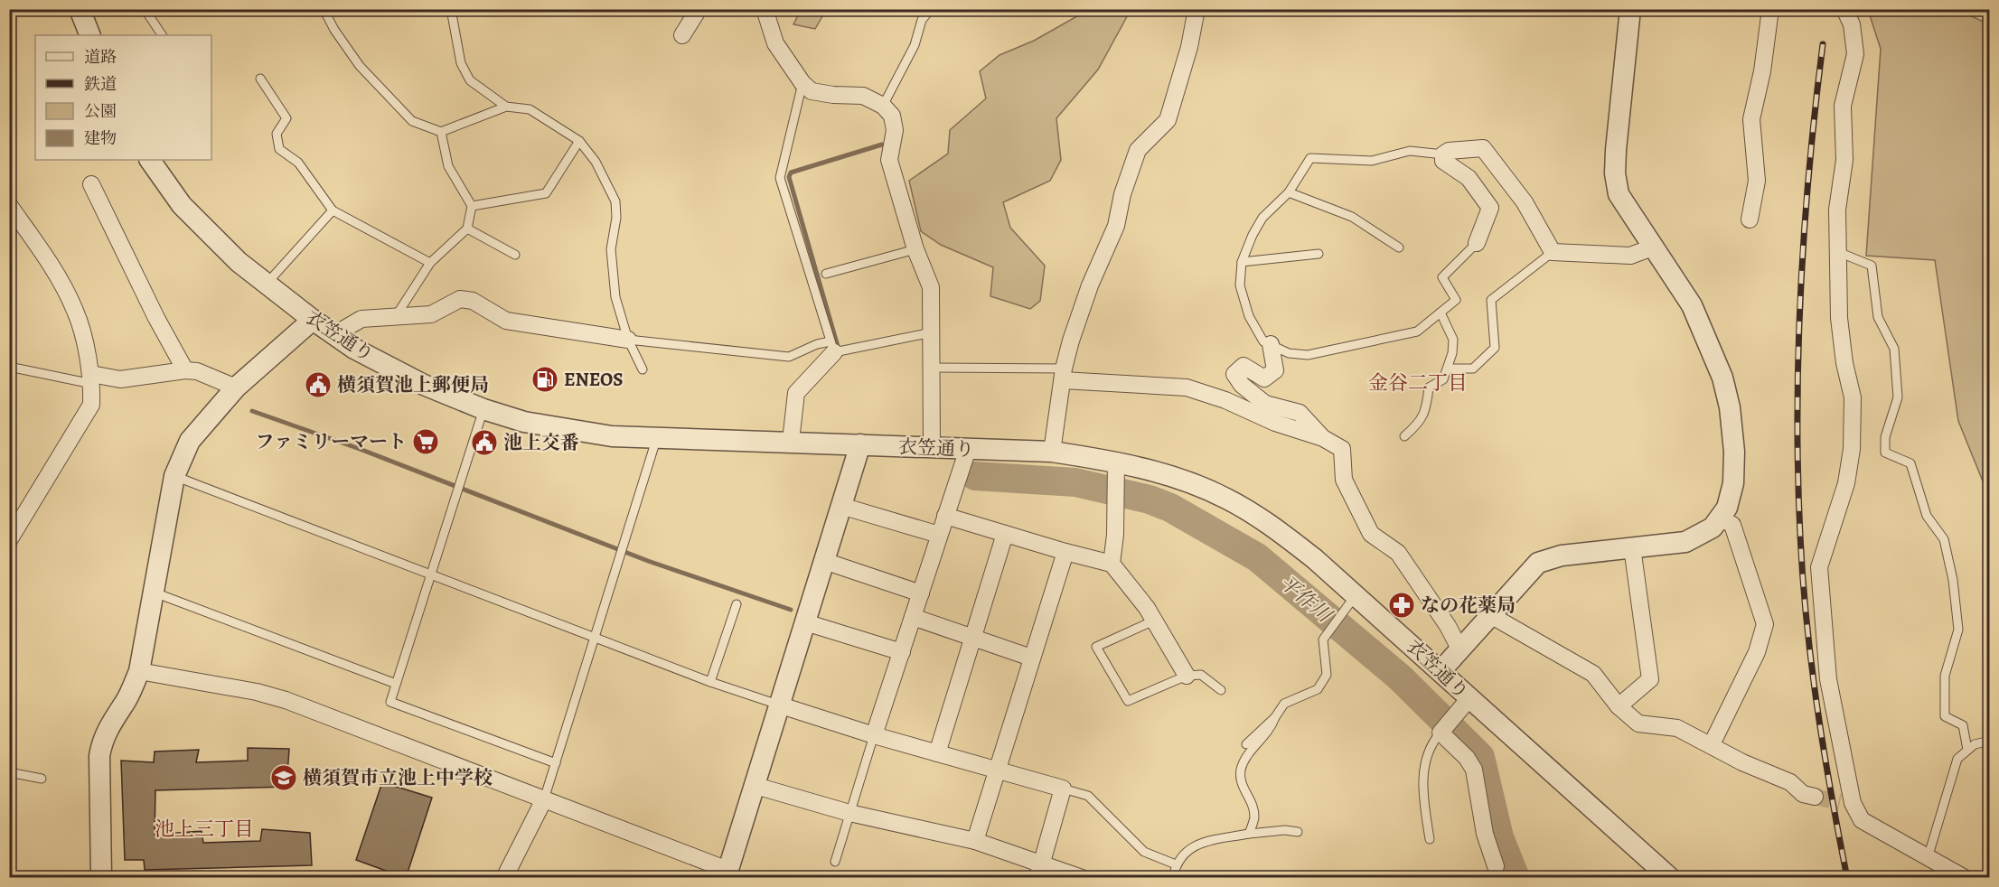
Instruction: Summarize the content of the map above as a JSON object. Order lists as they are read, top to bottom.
{
  "streets": {
    "street": ["衣笠通り"]
  },
  "districts": ["金谷二丁目", "池上三丁目"],
  "water": ["平作川"],
  "places": {
    "fuel station": ["ENEOS"],
    "public building": ["横須賀池上郵便局", "池上交番"],
    "supermarket": ["ファミリーマート"],
    "pharmacy": ["なの花薬局"],
    "school or university": ["横須賀市立池上中学校"]
  },
  "legend": [
    "道路",
    "鉄道",
    "公園",
    "建物"
  ]
}
